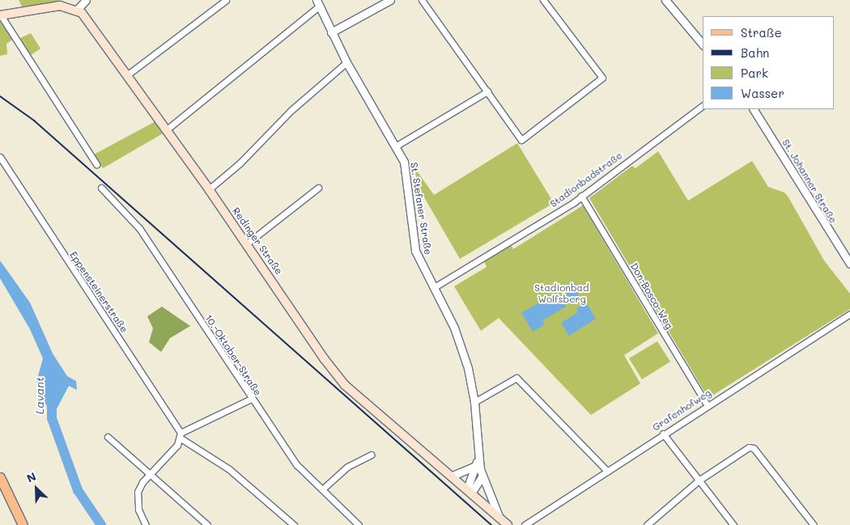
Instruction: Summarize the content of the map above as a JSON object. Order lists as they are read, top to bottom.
{
  "streets": {
    "main road": ["St. Stefaner Straße", "Redinger Straße"],
    "street": [
      "Stadionbadstraße",
      "St. Johanner Straße",
      "Eppensteinerstraße",
      "Don-Bosco-Weg",
      "10.-Oktober-Straße",
      "Grafenhofweg"
    ]
  },
  "crossings": [
    ["Stadionbadstraße", "St. Stefaner Straße"],
    ["Stadionbadstraße", "Don-Bosco-Weg"],
    ["St. Stefaner Straße", "Redinger Straße"],
    ["Don-Bosco-Weg", "Grafenhofweg"]
  ],
  "water": ["Lavant"],
  "parks": ["Stadionbad Wolfsberg"],
  "legend": [
    "Straße",
    "Bahn",
    "Park",
    "Wasser"
  ],
  "north": "top left"
}
